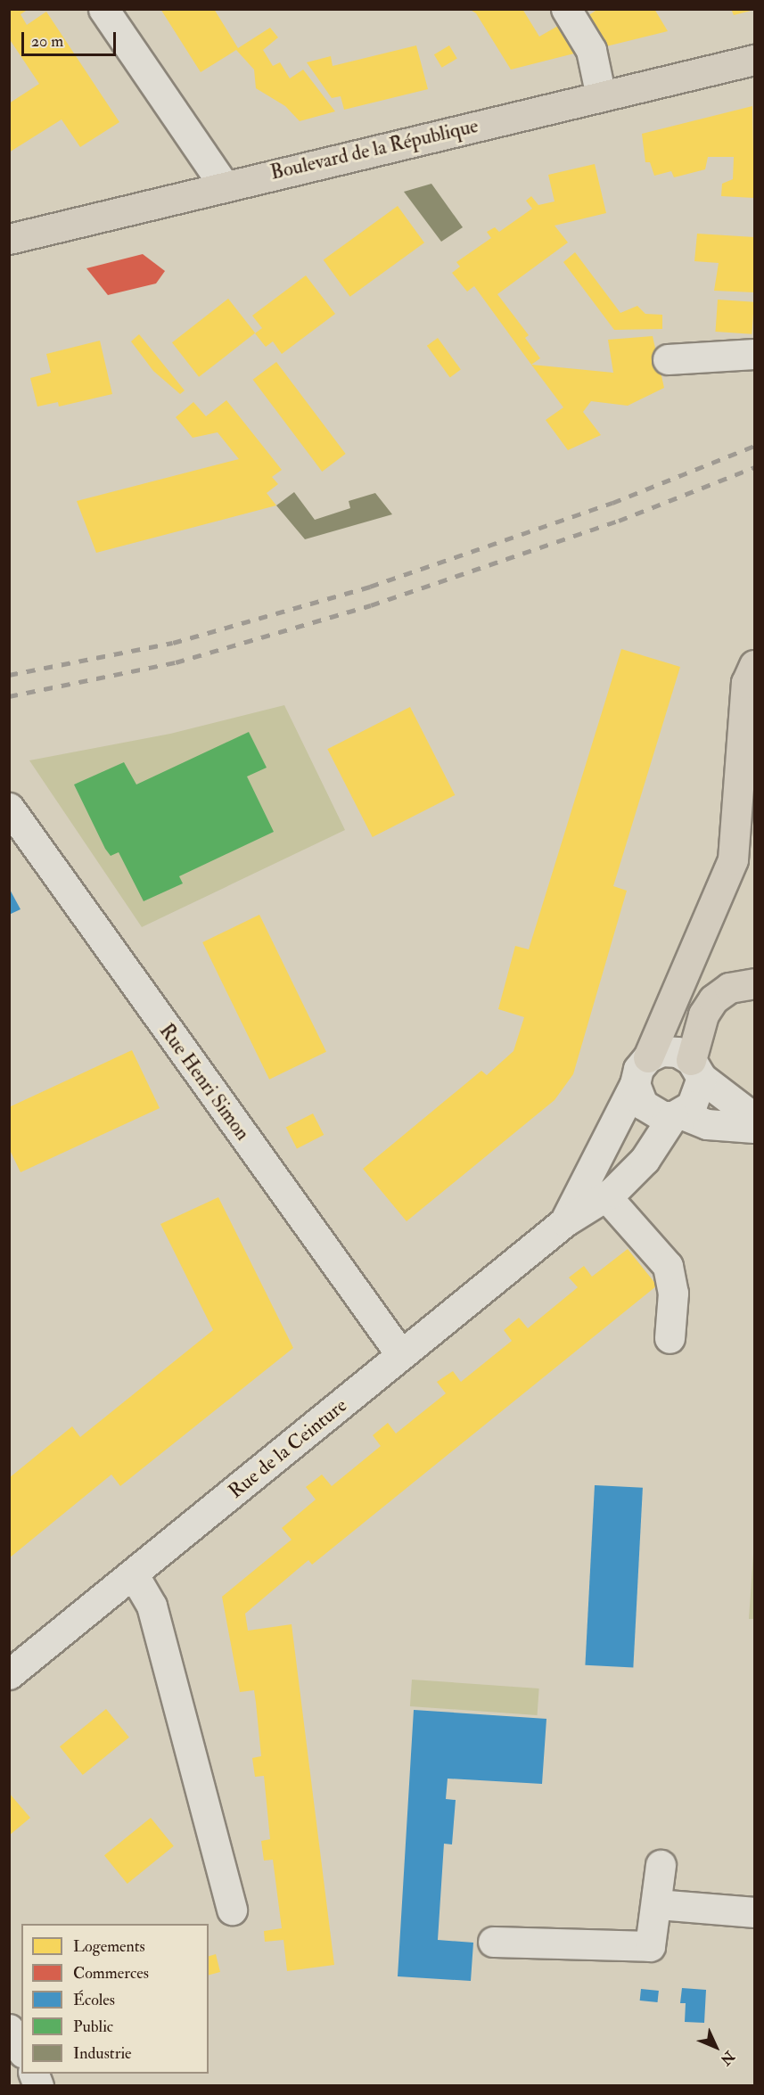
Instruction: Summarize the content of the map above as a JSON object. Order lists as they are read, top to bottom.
{
  "streets": {
    "main road": ["Boulevard de la République"],
    "street": ["Rue Henri Simon", "Rue de la Ceinture"]
  },
  "crossings": [
    ["Rue Henri Simon", "Rue de la Ceinture"]
  ],
  "legend": [
    "Logements",
    "Commerces",
    "Écoles",
    "Public",
    "Industrie"
  ],
  "scale_bar": "20 m",
  "north": "bottom right"
}
